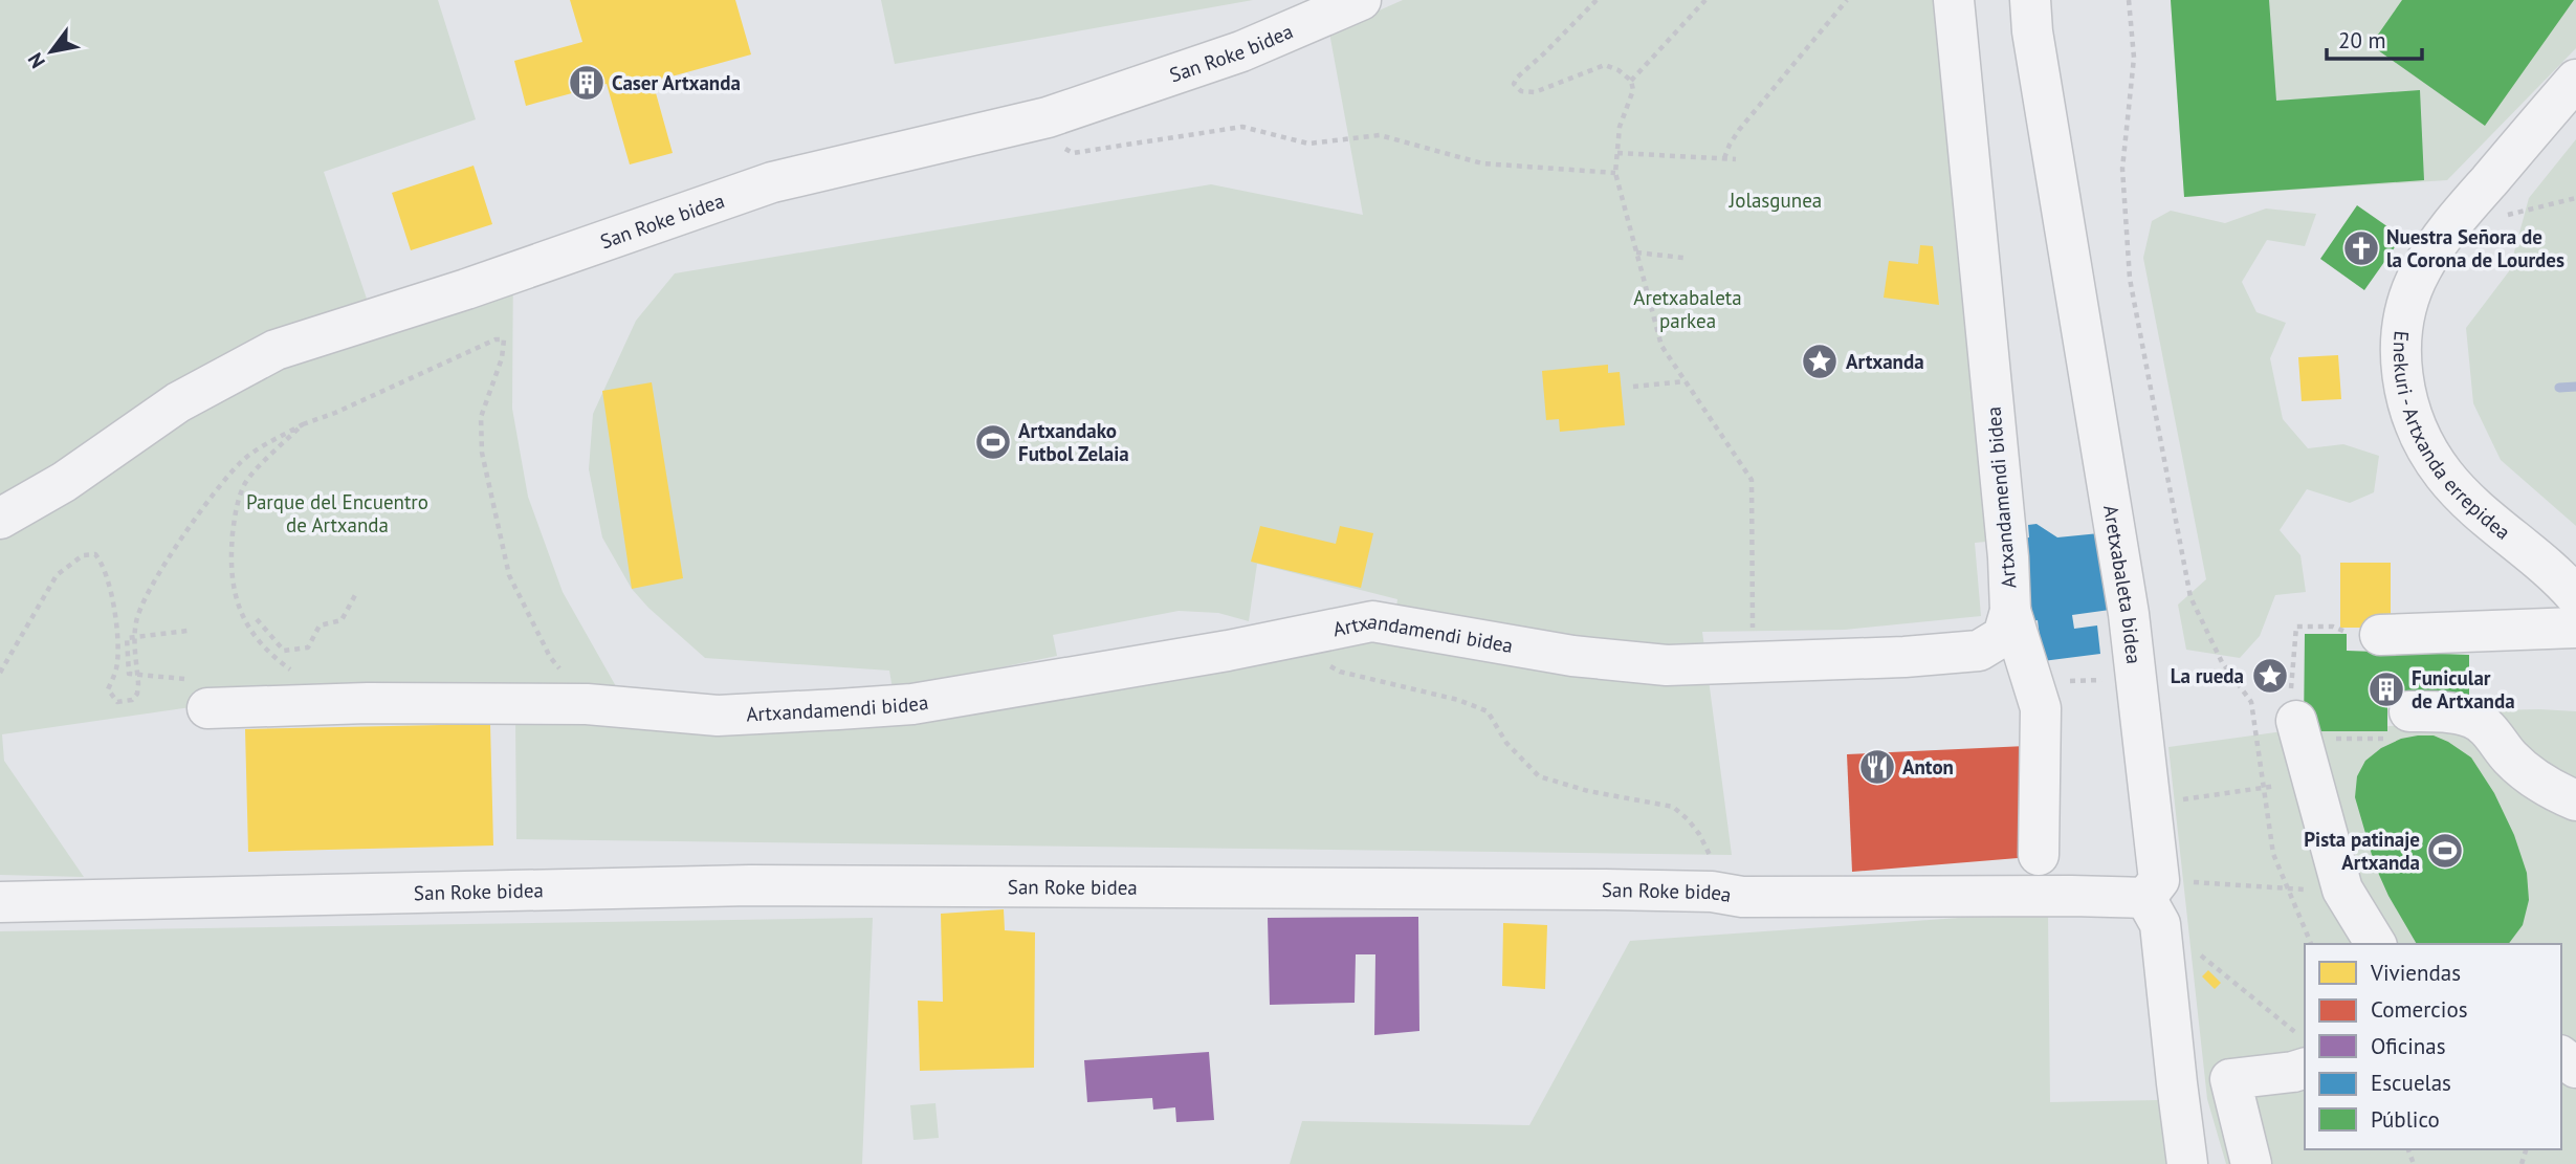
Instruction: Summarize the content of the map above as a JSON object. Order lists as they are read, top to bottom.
{
  "streets": {
    "street": [
      "San Roke bidea",
      "Enekuri - Artxanda errepidea",
      "Artxandamendi bidea",
      "Aretxabaleta bidea"
    ]
  },
  "crossings": [
    ["San Roke bidea", "Aretxabaleta bidea"]
  ],
  "parks": ["Jolasgunea", "Aretxabaleta parkea", "Parque del Encuentro de Artxanda"],
  "places": {
    "building": ["Caser Artxanda", "Funicular de Artxanda"],
    "church": ["Nuestra Señora de la Corona de Lourdes"],
    "place": ["Artxanda", "La rueda"],
    "sports": ["Artxandako Futbol Zelaia", "Pista patinaje Artxanda"],
    "restaurant": ["Anton"]
  },
  "legend": [
    "Viviendas",
    "Comercios",
    "Oficinas",
    "Escuelas",
    "Público"
  ],
  "scale_bar": "20 m",
  "north": "bottom left"
}
